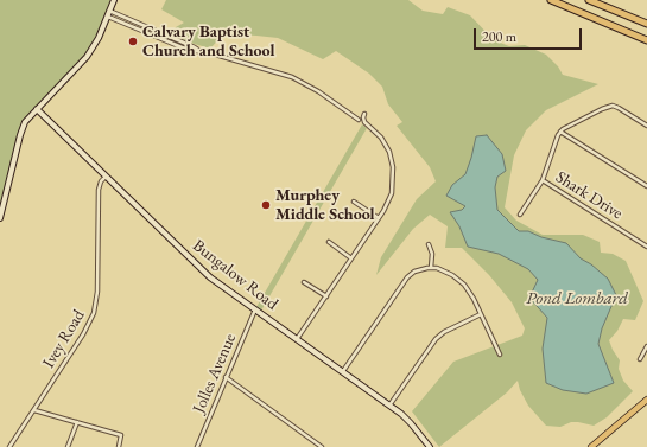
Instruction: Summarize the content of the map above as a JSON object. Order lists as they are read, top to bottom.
{
  "streets": {
    "street": [
      "Shark Drive",
      "Bungalow Road",
      "Ivey Road",
      "Jolles Avenue"
    ]
  },
  "crossings": [
    ["Bungalow Road", "Ivey Road"],
    ["Bungalow Road", "Jolles Avenue"]
  ],
  "water": ["Pond Lombard"],
  "places": ["Calvary Baptist Church and School", "Murphey Middle School"],
  "scale_bar": "200 m"
}
